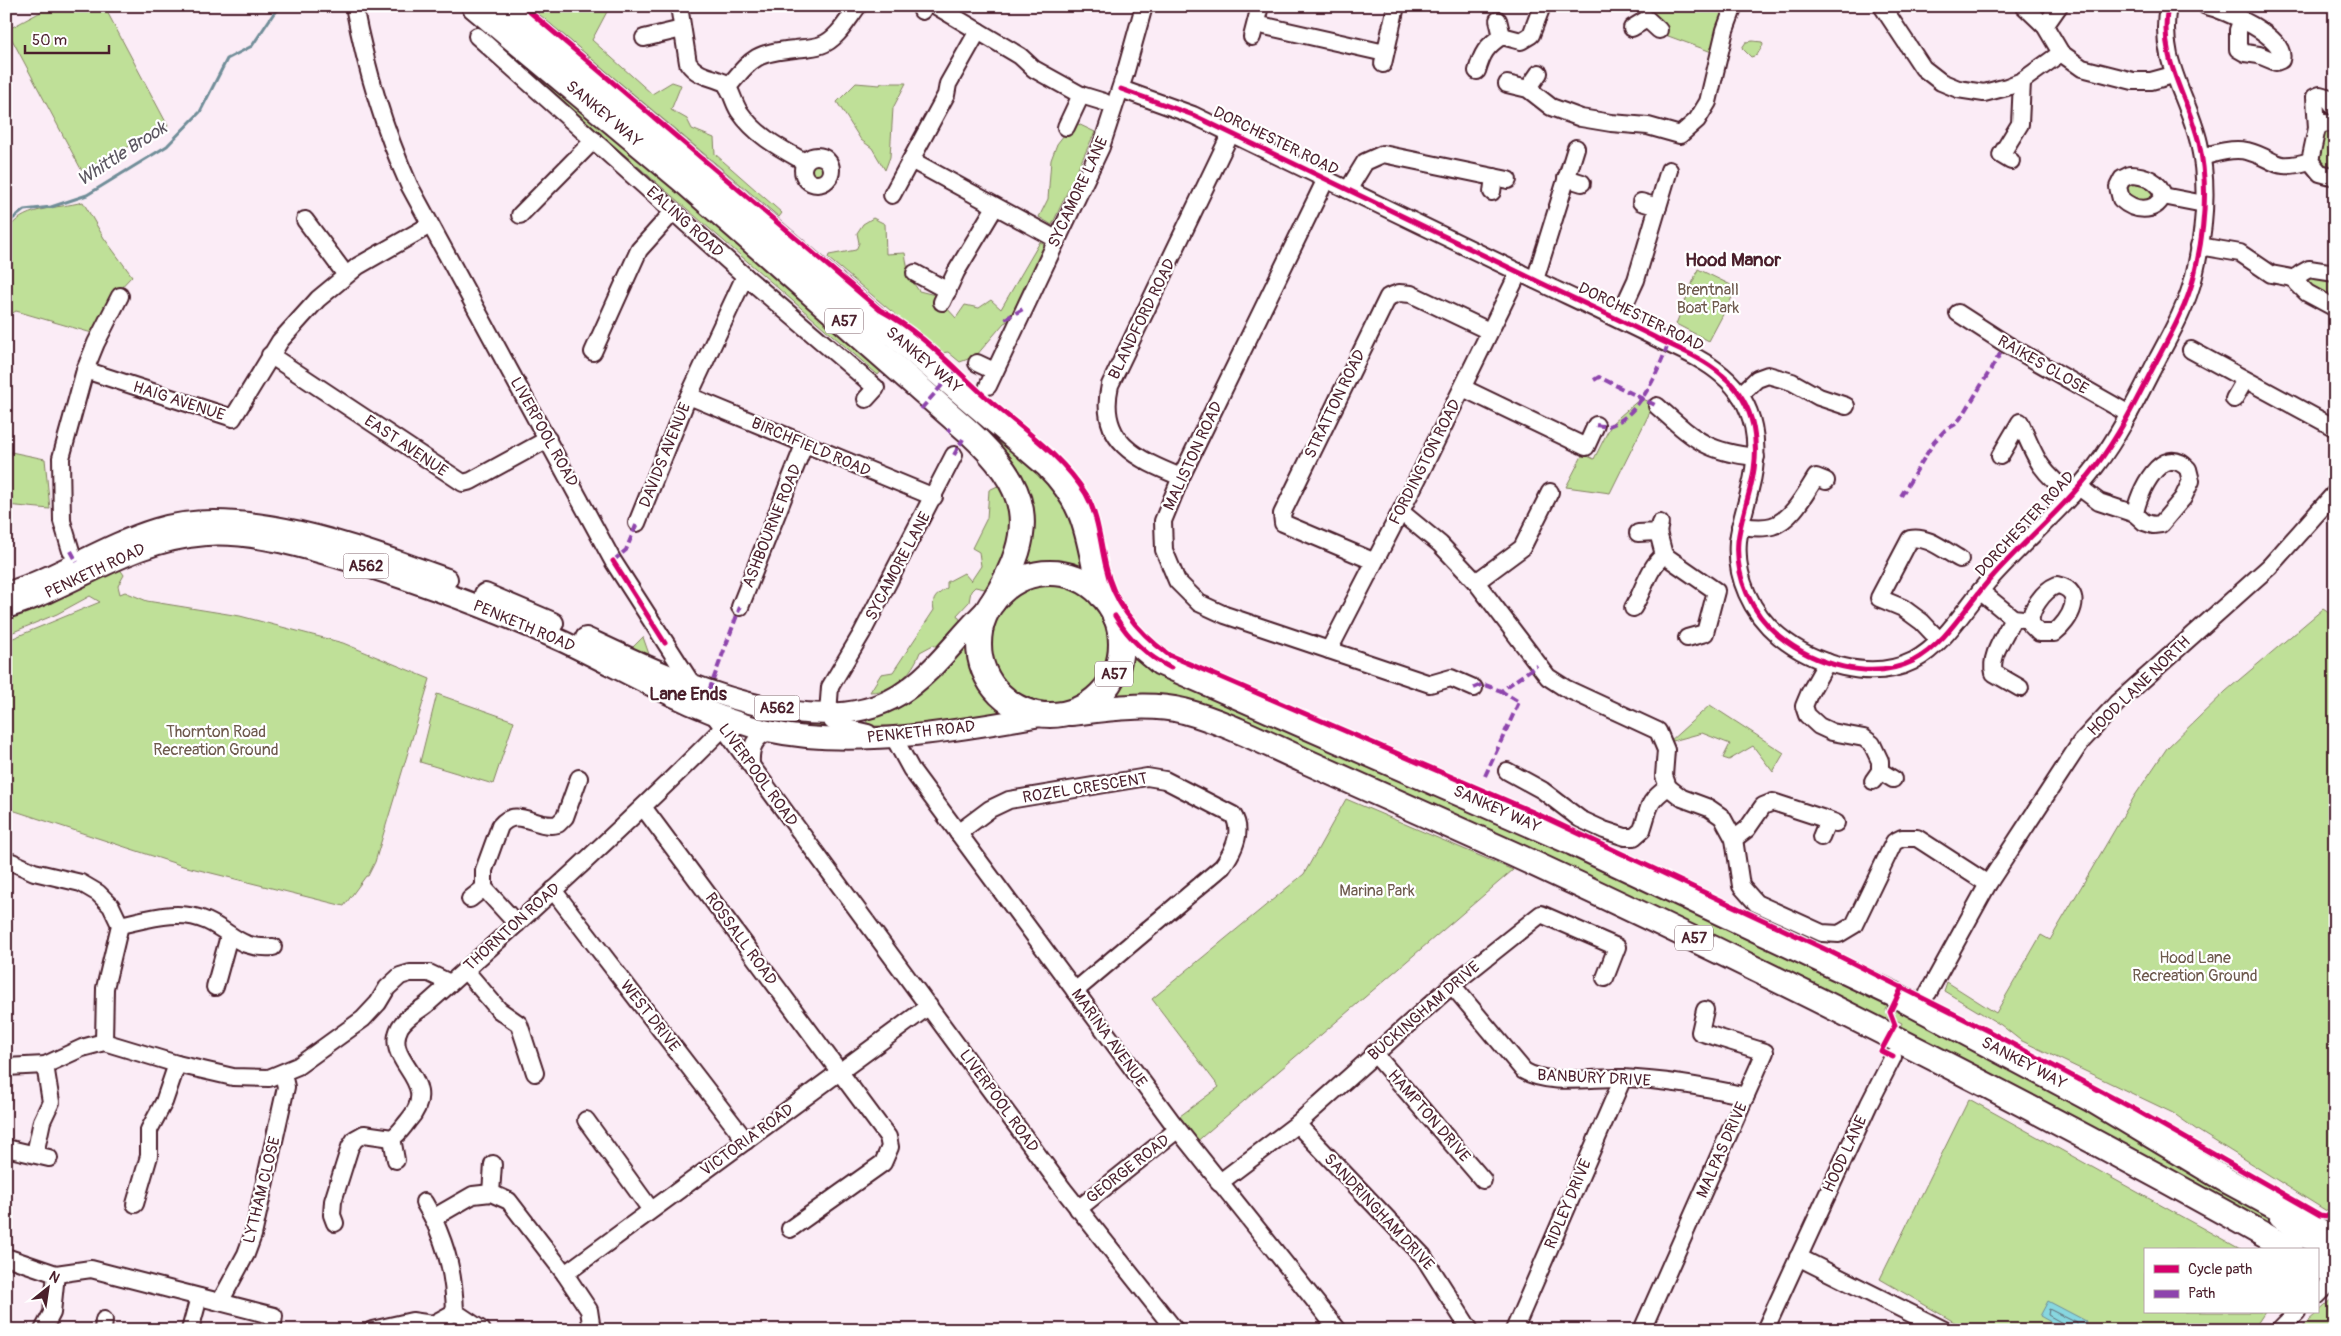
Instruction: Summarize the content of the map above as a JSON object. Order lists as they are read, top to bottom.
{
  "streets": {
    "highway": ["SANKEY WAY", "A57"],
    "main road": ["A562", "PENKETH ROAD"],
    "street": [
      "DORCHESTER ROAD",
      "SYCAMORE LANE",
      "EALING ROAD",
      "BLANDFORD ROAD",
      "RAIKES CLOSE",
      "HAIG AVENUE",
      "STRATTON ROAD",
      "LIVERPOOL ROAD",
      "EAST AVENUE",
      "BIRCHFIELD ROAD",
      "DAVIDS AVENUE",
      "MALISTON ROAD",
      "FORDINGTON ROAD",
      "ASHBOURNE ROAD",
      "HOOD LANE NORTH",
      "ROZEL CRESCENT",
      "THORNTON ROAD",
      "ROSSALL ROAD",
      "BUCKINGHAM DRIVE",
      "WEST DRIVE",
      "MARINA AVENUE",
      "BANBURY DRIVE",
      "HAMPTON DRIVE",
      "VICTORIA ROAD",
      "MALPAS DRIVE",
      "HOOD LANE",
      "GEORGE ROAD",
      "LYTHAM CLOSE",
      "RIDLEY DRIVE",
      "SANDRINGHAM DRIVE"
    ]
  },
  "crossings": [
    ["SANKEY WAY", "SYCAMORE LANE"],
    ["SANKEY WAY", "A57"],
    ["SANKEY WAY", "PENKETH ROAD"],
    ["DORCHESTER ROAD", "SYCAMORE LANE"],
    ["DORCHESTER ROAD", "BLANDFORD ROAD"],
    ["DORCHESTER ROAD", "RAIKES CLOSE"],
    ["DORCHESTER ROAD", "MALISTON ROAD"],
    ["DORCHESTER ROAD", "FORDINGTON ROAD"],
    ["SYCAMORE LANE", "BIRCHFIELD ROAD"],
    ["SYCAMORE LANE", "PENKETH ROAD"],
    ["EALING ROAD", "DAVIDS AVENUE"],
    ["BLANDFORD ROAD", "MALISTON ROAD"],
    ["A57", "PENKETH ROAD"],
    ["HAIG AVENUE", "LIVERPOOL ROAD"],
    ["HAIG AVENUE", "EAST AVENUE"],
    ["STRATTON ROAD", "FORDINGTON ROAD"],
    ["LIVERPOOL ROAD", "EAST AVENUE"],
    ["LIVERPOOL ROAD", "PENKETH ROAD"],
    ["LIVERPOOL ROAD", "THORNTON ROAD"],
    ["LIVERPOOL ROAD", "VICTORIA ROAD"],
    ["LIVERPOOL ROAD", "GEORGE ROAD"],
    ["BIRCHFIELD ROAD", "DAVIDS AVENUE"],
    ["BIRCHFIELD ROAD", "ASHBOURNE ROAD"],
    ["MALISTON ROAD", "FORDINGTON ROAD"],
    ["PENKETH ROAD", "THORNTON ROAD"],
    ["PENKETH ROAD", "MARINA AVENUE"],
    ["ROZEL CRESCENT", "MARINA AVENUE"],
    ["THORNTON ROAD", "ROSSALL ROAD"],
    ["THORNTON ROAD", "WEST DRIVE"],
    ["THORNTON ROAD", "LYTHAM CLOSE"],
    ["ROSSALL ROAD", "VICTORIA ROAD"],
    ["BUCKINGHAM DRIVE", "MARINA AVENUE"],
    ["BUCKINGHAM DRIVE", "BANBURY DRIVE"],
    ["BUCKINGHAM DRIVE", "HAMPTON DRIVE"],
    ["BUCKINGHAM DRIVE", "SANDRINGHAM DRIVE"],
    ["WEST DRIVE", "VICTORIA ROAD"],
    ["MARINA AVENUE", "GEORGE ROAD"],
    ["BANBURY DRIVE", "MALPAS DRIVE"],
    ["BANBURY DRIVE", "RIDLEY DRIVE"]
  ],
  "districts": ["Hood Manor", "Lane Ends"],
  "water": ["Whittle Brook"],
  "parks": [
    "Brentnall Boat Park",
    "Thornton Road Recreation Ground",
    "Marina Park",
    "Hood Lane Recreation Ground"
  ],
  "legend": ["Cycle path", "Path"],
  "scale_bar": "50 m",
  "north": "top right"
}
